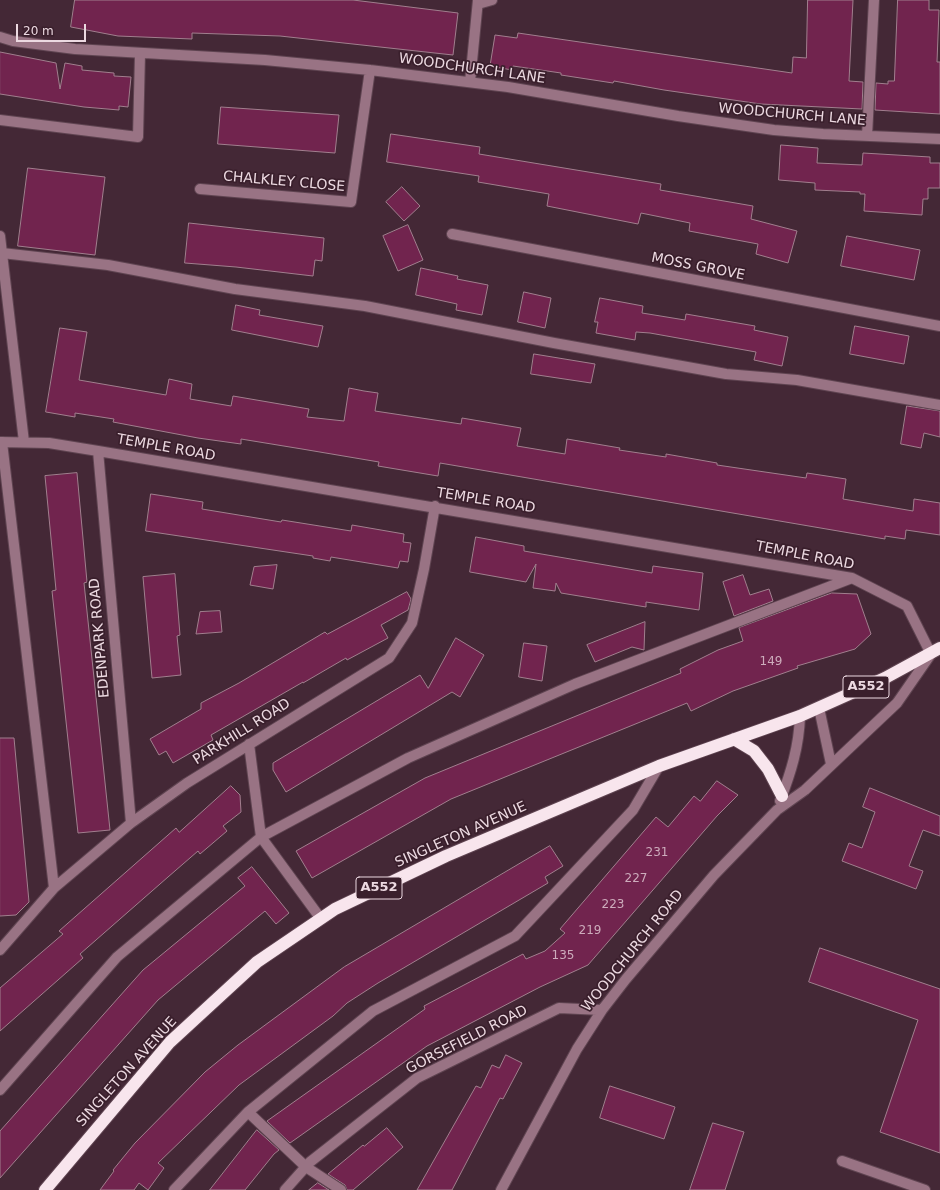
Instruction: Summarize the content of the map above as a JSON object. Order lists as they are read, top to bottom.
{
  "streets": {
    "highway": ["A552", "SINGLETON AVENUE"],
    "street": [
      "WOODCHURCH LANE",
      "CHALKLEY CLOSE",
      "MOSS GROVE",
      "TEMPLE ROAD",
      "EDENPARK ROAD",
      "PARKHILL ROAD",
      "WOODCHURCH ROAD",
      "GORSEFIELD ROAD"
    ]
  },
  "crossings": [
    ["WOODCHURCH LANE", "CHALKLEY CLOSE"],
    ["TEMPLE ROAD", "EDENPARK ROAD"],
    ["TEMPLE ROAD", "A552"],
    ["TEMPLE ROAD", "PARKHILL ROAD"],
    ["TEMPLE ROAD", "WOODCHURCH ROAD"],
    ["EDENPARK ROAD", "PARKHILL ROAD"],
    ["A552", "SINGLETON AVENUE"],
    ["A552", "WOODCHURCH ROAD"],
    ["SINGLETON AVENUE", "WOODCHURCH ROAD"],
    ["WOODCHURCH ROAD", "GORSEFIELD ROAD"]
  ],
  "house_numbers": [
    "149",
    "231",
    "227",
    "223",
    "219",
    "135"
  ],
  "scale_bar": "20 m"
}
